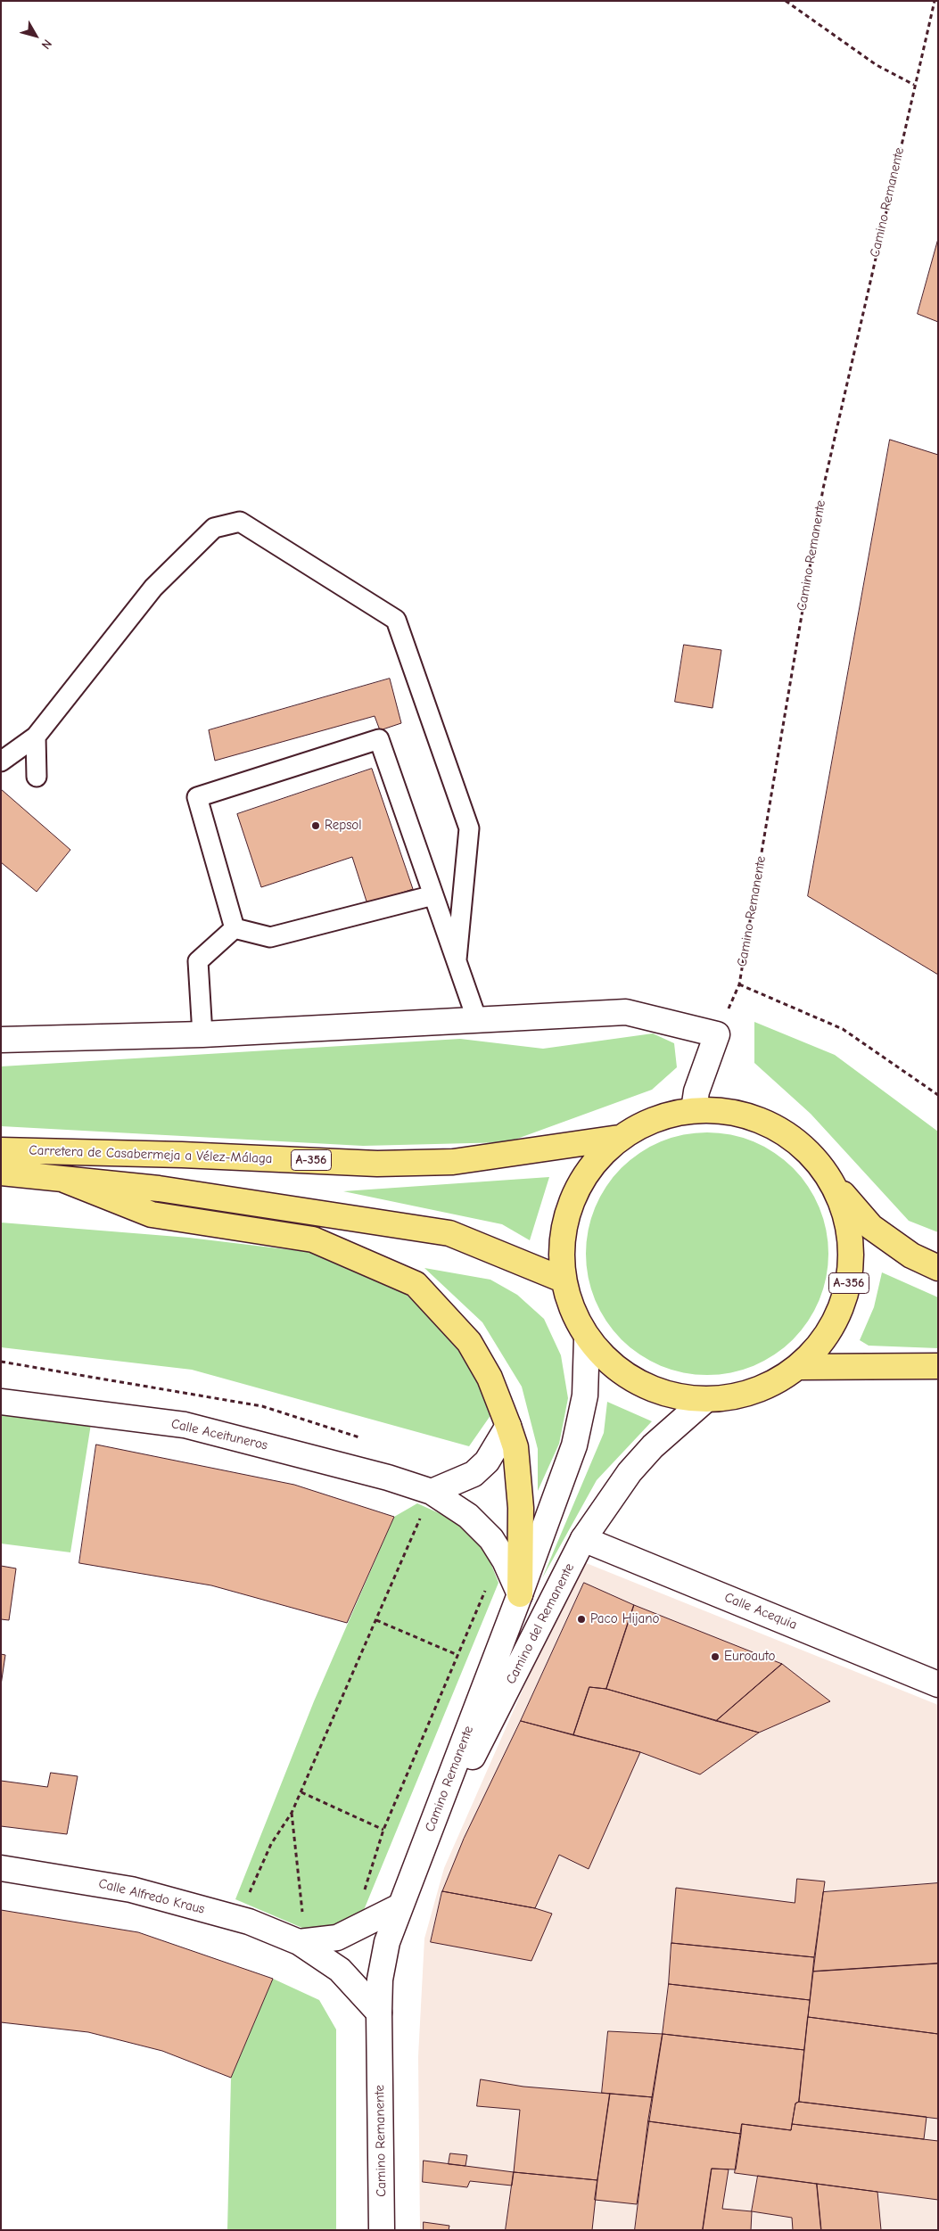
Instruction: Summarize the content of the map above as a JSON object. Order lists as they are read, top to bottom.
{
  "streets": {
    "main road": ["Carretera de Casabermeja a Vélez-Málaga", "A-356"],
    "street": [
      "Camino Remanente",
      "Calle Aceituneros",
      "Calle Acequia",
      "Camino del Remanente",
      "Calle Alfredo Kraus"
    ]
  },
  "crossings": [
    ["Camino Remanente", "A-356"],
    ["Camino Remanente", "Calle Aceituneros"],
    ["Camino Remanente", "Camino del Remanente"],
    ["Camino Remanente", "Calle Alfredo Kraus"],
    ["Carretera de Casabermeja a Vélez-Málaga", "A-356"],
    ["A-356", "Camino del Remanente"],
    ["Calle Acequia", "Camino del Remanente"]
  ],
  "places": ["Repsol", "Paco Hijano", "Euroauto"],
  "north": "bottom right"
}
